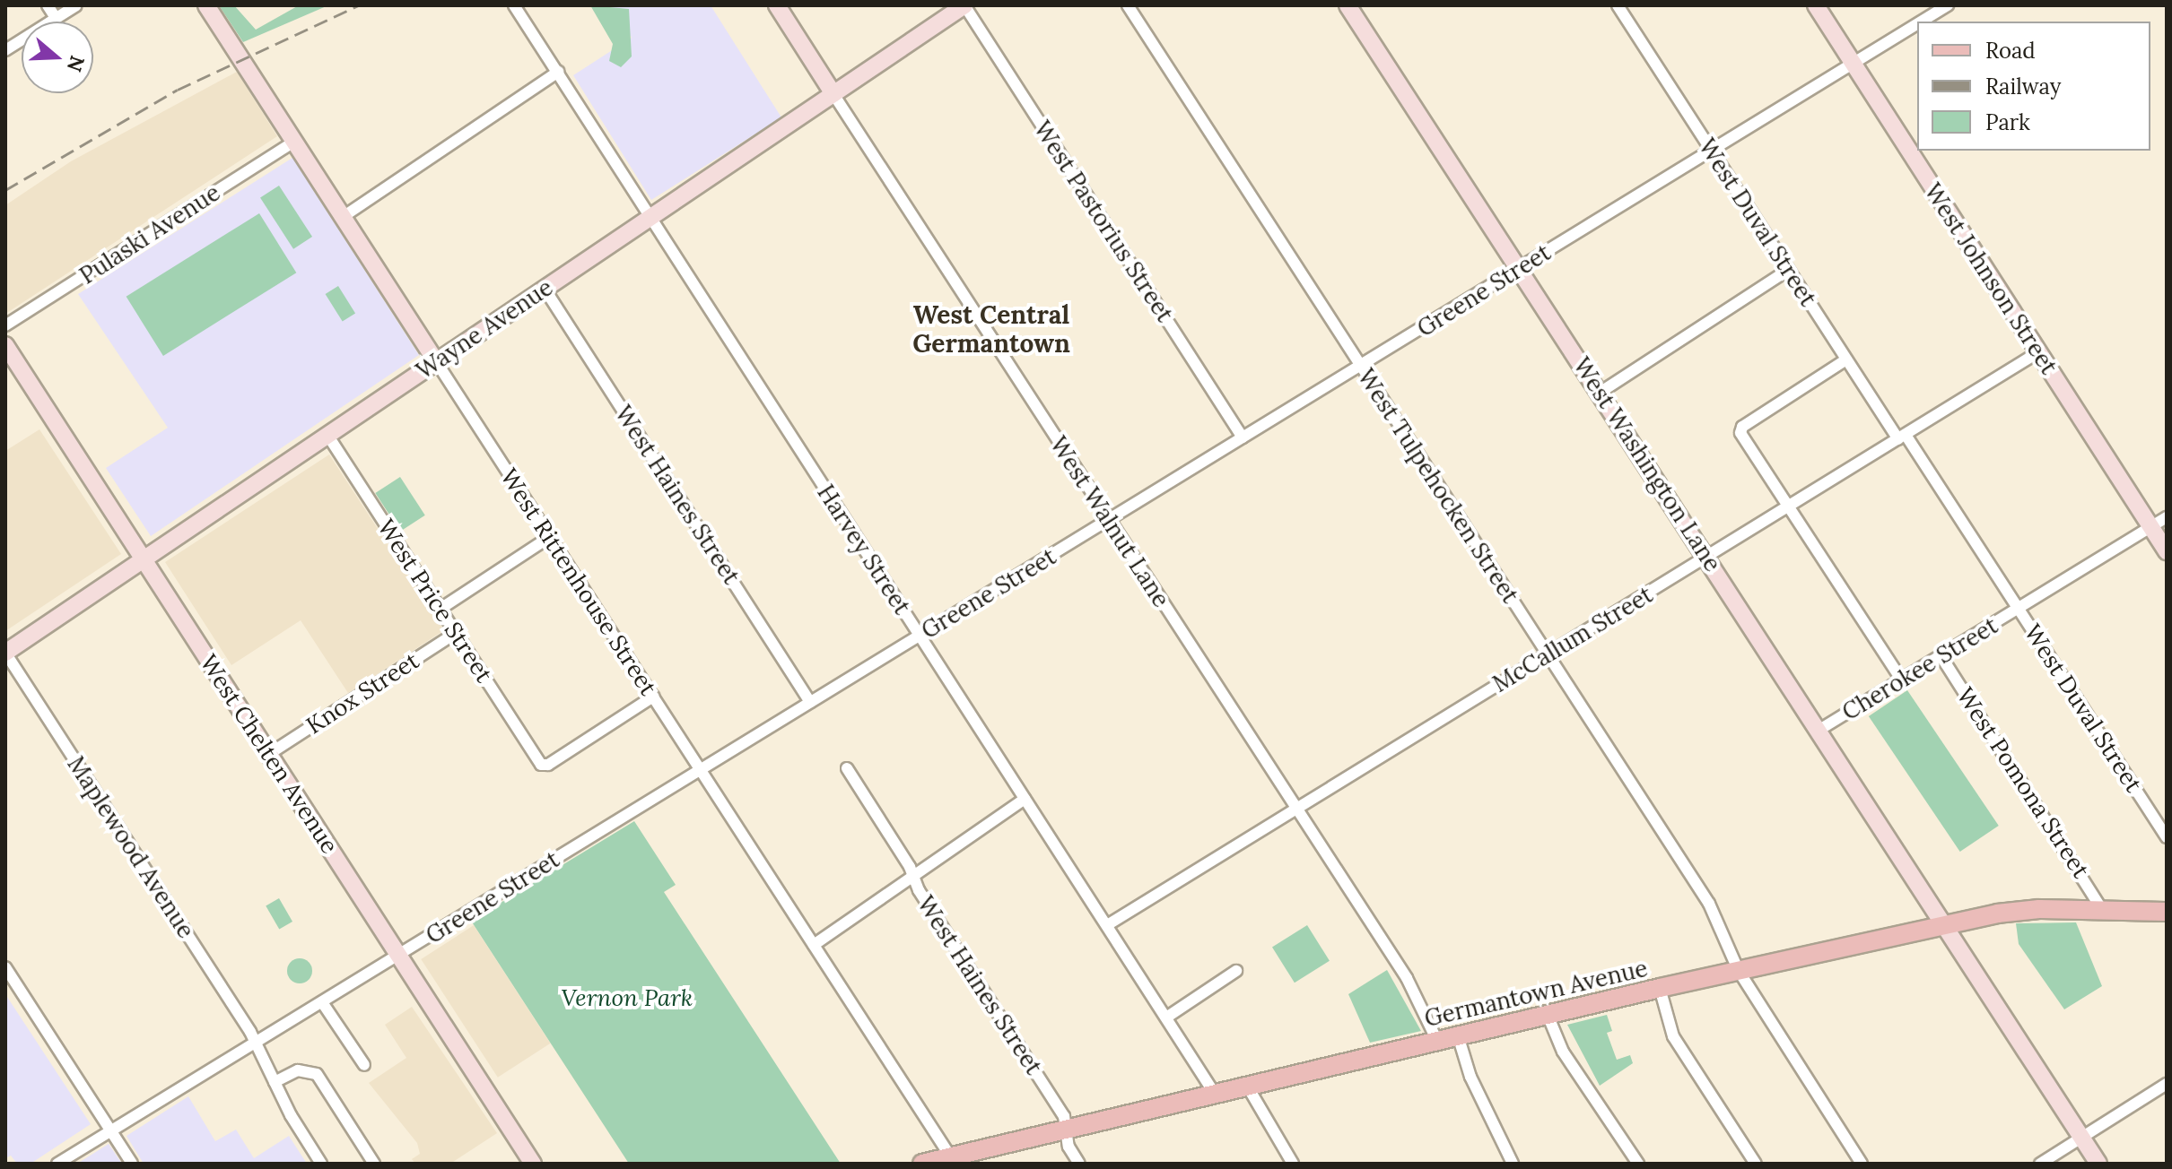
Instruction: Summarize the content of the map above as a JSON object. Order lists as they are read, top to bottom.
{
  "streets": {
    "main road": [
      "West Johnson Street",
      "Wayne Avenue",
      "West Washington Lane",
      "West Walnut Lane",
      "West Rittenhouse Street",
      "West Chelten Avenue",
      "Germantown Avenue"
    ],
    "street": [
      "West Pastorius Street",
      "West Duval Street",
      "Pulaski Avenue",
      "Greene Street",
      "West Tulpehocken Street",
      "West Haines Street",
      "Harvey Street",
      "West Price Street",
      "McCallum Street",
      "Cherokee Street",
      "Knox Street",
      "West Pomona Street",
      "Maplewood Avenue"
    ]
  },
  "crossings": [
    ["West Pastorius Street", "Greene Street"],
    ["West Pastorius Street", "Wayne Avenue"],
    ["West Duval Street", "Greene Street"],
    ["West Duval Street", "McCallum Street"],
    ["West Duval Street", "Cherokee Street"],
    ["Pulaski Avenue", "West Rittenhouse Street"],
    ["West Johnson Street", "Greene Street"],
    ["West Johnson Street", "McCallum Street"],
    ["West Johnson Street", "Cherokee Street"],
    ["Greene Street", "West Washington Lane"],
    ["Greene Street", "West Tulpehocken Street"],
    ["Greene Street", "West Haines Street"],
    ["Greene Street", "West Walnut Lane"],
    ["Greene Street", "Harvey Street"],
    ["Greene Street", "West Rittenhouse Street"],
    ["Greene Street", "West Chelten Avenue"],
    ["Greene Street", "Maplewood Avenue"],
    ["Wayne Avenue", "West Haines Street"],
    ["Wayne Avenue", "West Walnut Lane"],
    ["Wayne Avenue", "Harvey Street"],
    ["Wayne Avenue", "West Rittenhouse Street"],
    ["Wayne Avenue", "West Price Street"],
    ["Wayne Avenue", "West Chelten Avenue"],
    ["Wayne Avenue", "Maplewood Avenue"],
    ["West Washington Lane", "McCallum Street"],
    ["West Washington Lane", "Cherokee Street"],
    ["West Washington Lane", "Germantown Avenue"],
    ["West Tulpehocken Street", "McCallum Street"],
    ["West Tulpehocken Street", "Germantown Avenue"],
    ["West Haines Street", "Germantown Avenue"],
    ["West Walnut Lane", "McCallum Street"],
    ["West Walnut Lane", "Germantown Avenue"],
    ["Harvey Street", "McCallum Street"],
    ["Harvey Street", "Germantown Avenue"],
    ["West Rittenhouse Street", "West Price Street"],
    ["West Rittenhouse Street", "Germantown Avenue"],
    ["West Price Street", "Knox Street"],
    ["Cherokee Street", "West Pomona Street"],
    ["Knox Street", "West Chelten Avenue"],
    ["West Pomona Street", "Germantown Avenue"]
  ],
  "districts": ["West Central Germantown"],
  "parks": ["Vernon Park"],
  "legend": ["Road", "Railway", "Park"],
  "north": "right"
}
